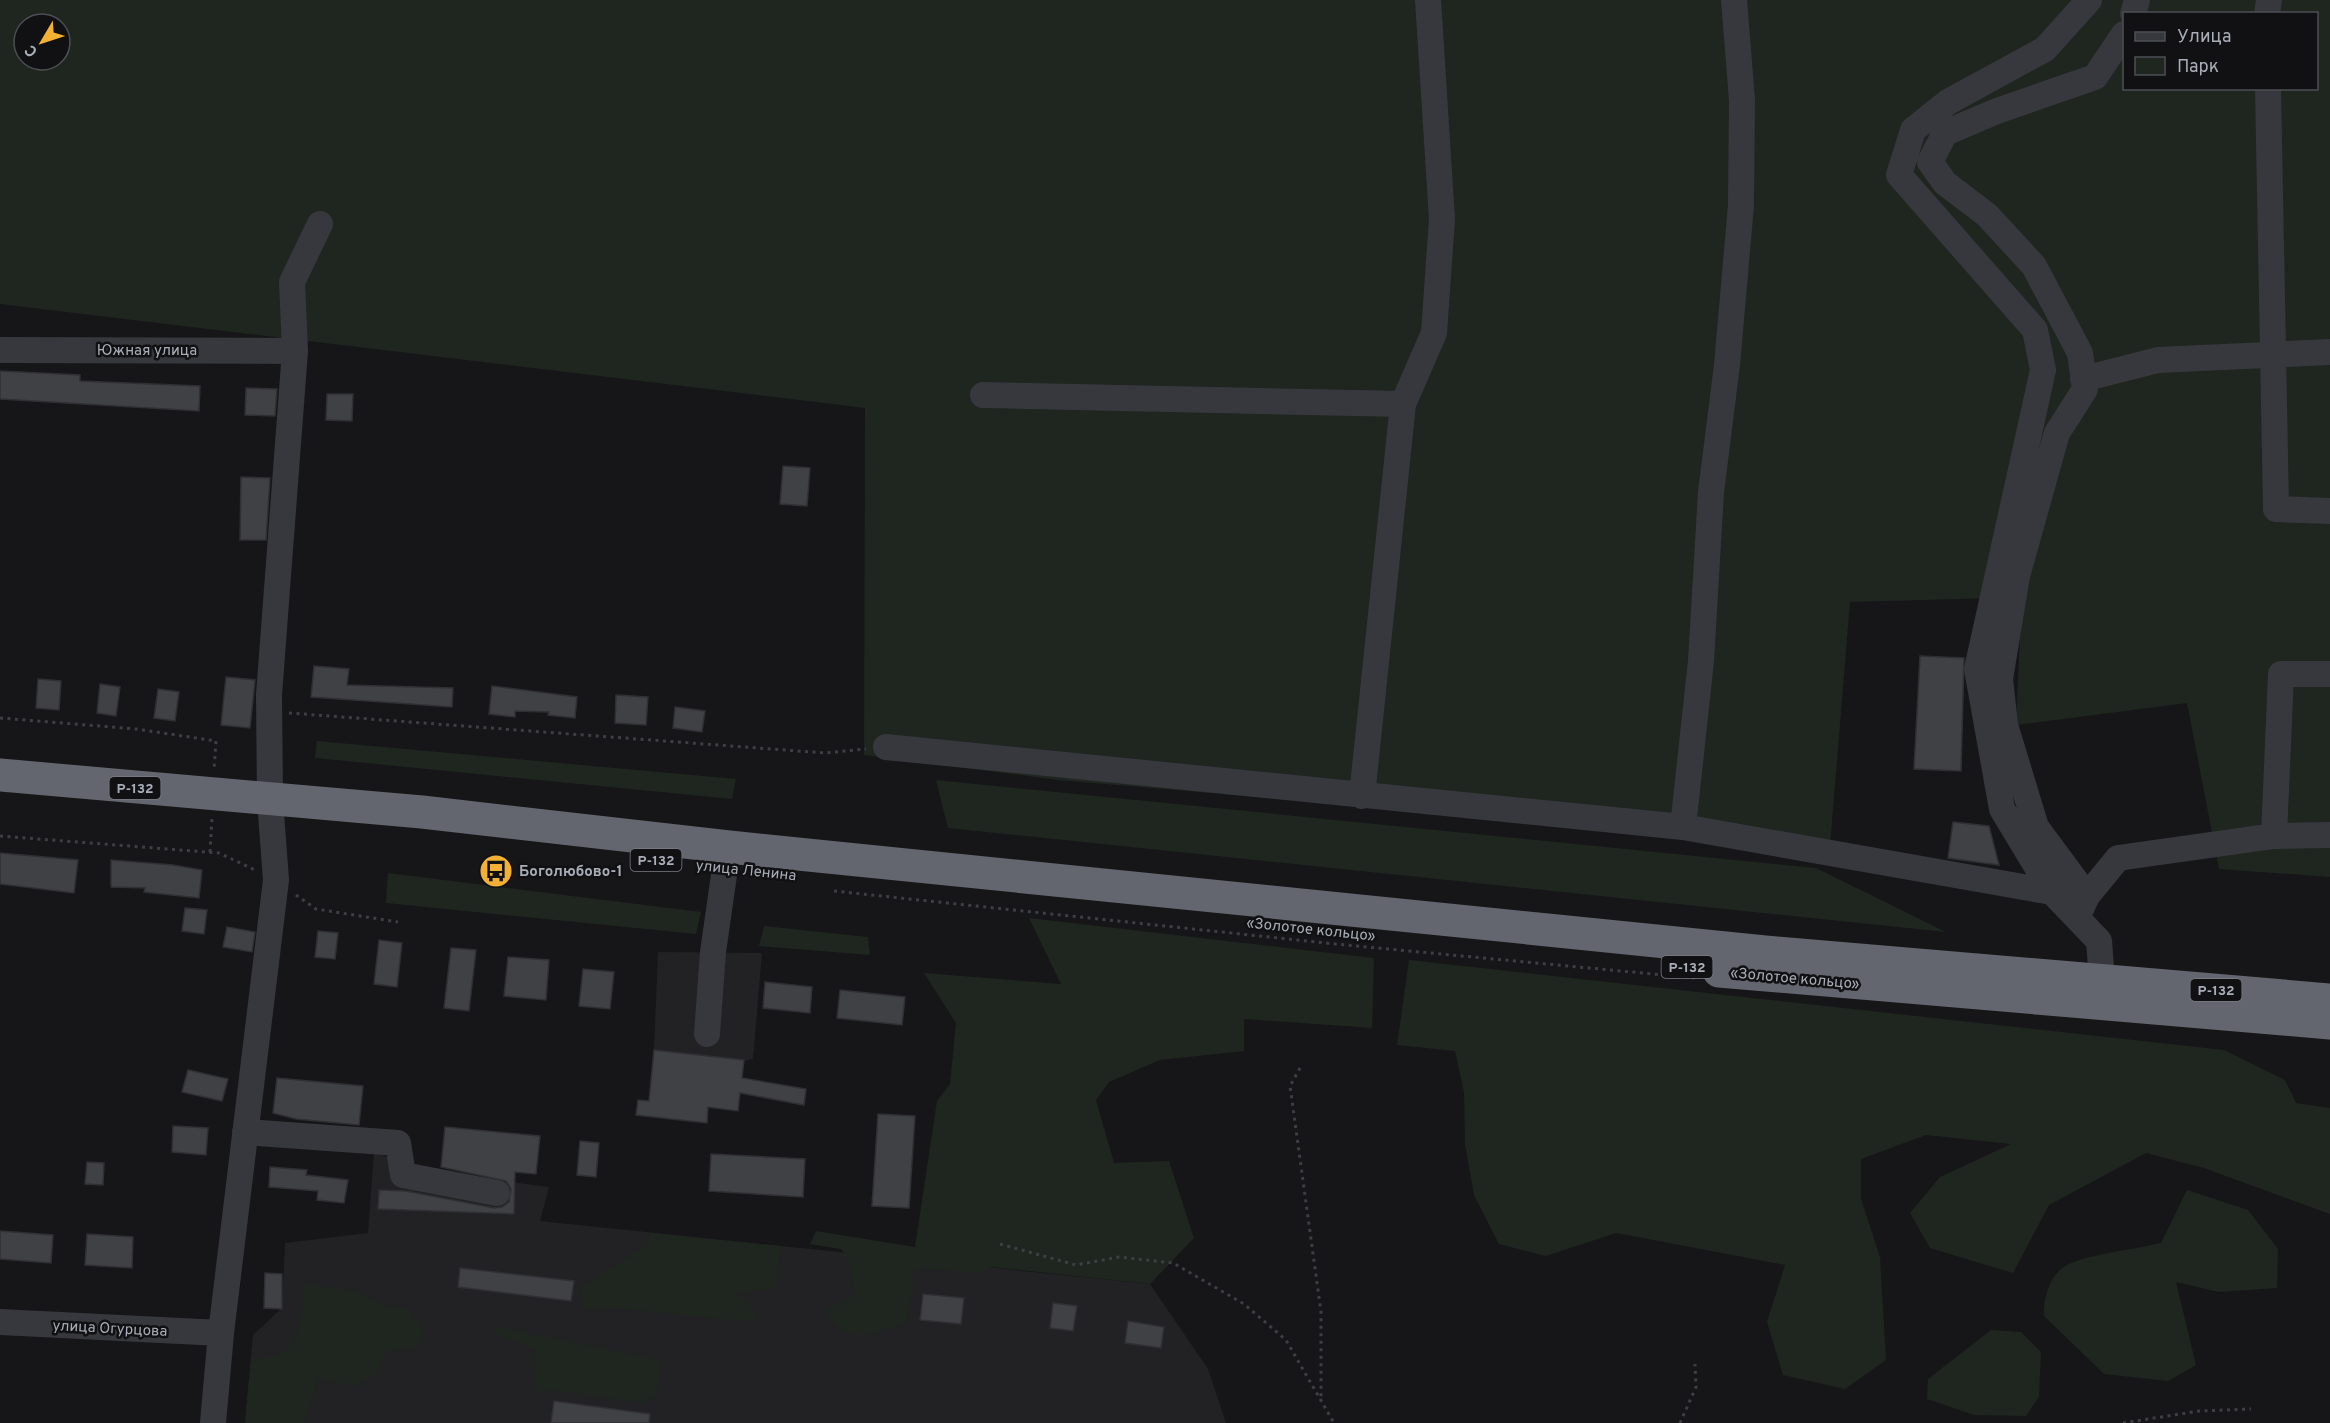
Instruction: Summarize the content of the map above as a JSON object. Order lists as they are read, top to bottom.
{
  "streets": {
    "highway": ["Р-132", "улица Ленина", "«Золотое кольцо»"],
    "street": ["Южная улица", "улица Огурцова"]
  },
  "crossings": [
    ["улица Ленина", "«Золотое кольцо»"]
  ],
  "places": {
    "bus stop": ["Боголюбово-1"]
  },
  "legend": ["Улица", "Парк"],
  "north": "bottom left"
}
